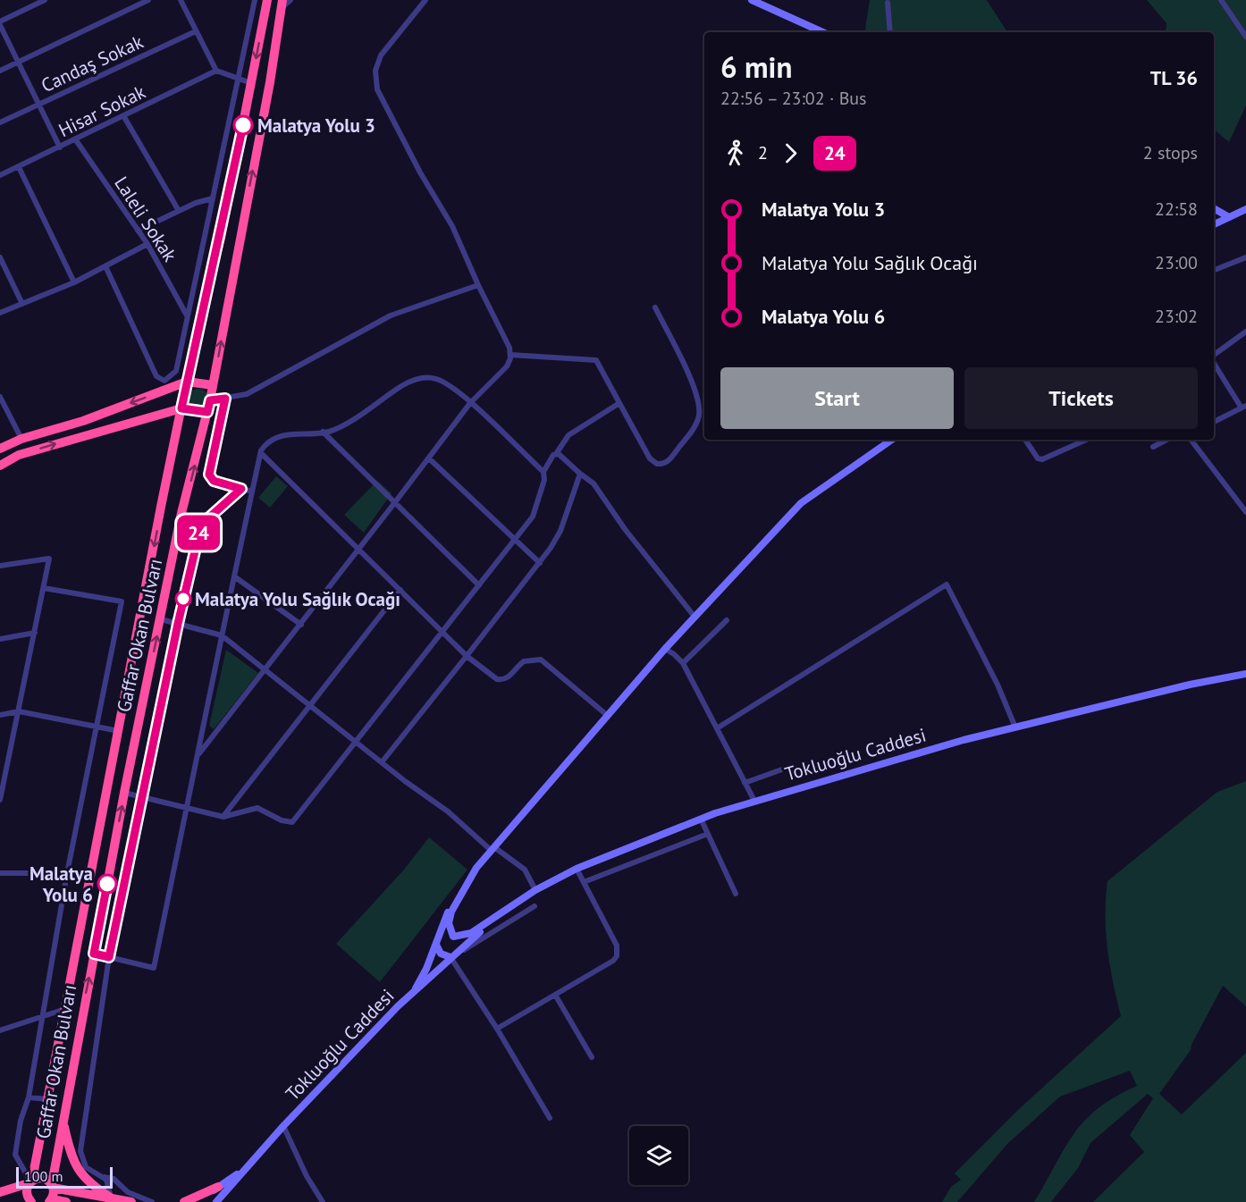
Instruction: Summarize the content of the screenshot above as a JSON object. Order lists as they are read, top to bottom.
{
  "streets": {
    "highway": ["Gaffar Okan Bulvarı"],
    "street": [
      "Candaş Sokak",
      "Hisar Sokak",
      "Laleli Sokak",
      "Tokluoğlu Caddesi"
    ]
  },
  "crossings": [
    ["Hisar Sokak", "Laleli Sokak"]
  ],
  "places": ["Malatya Yolu 3", "Malatya Yolu Sağlık Ocağı", "Malatya Yolu 6"],
  "lines": ["bus line 24"],
  "scale_bar": "100 m",
  "page": {
    "on_map": "24",
    "heading": ["6 min", "22:56 – 23:02 · Bus", "TL 36"],
    "legs": ["2", "24", "2 stops"],
    "list": [
      {
        "name": "Malatya Yolu 3",
        "value": "22:58"
      },
      {
        "name": "Malatya Yolu Sağlık Ocağı",
        "value": "23:00"
      },
      {
        "name": "Malatya Yolu 6",
        "value": "23:02"
      }
    ],
    "buttons": ["Start", "Tickets"],
    "scale": "100 m"
  }
}
